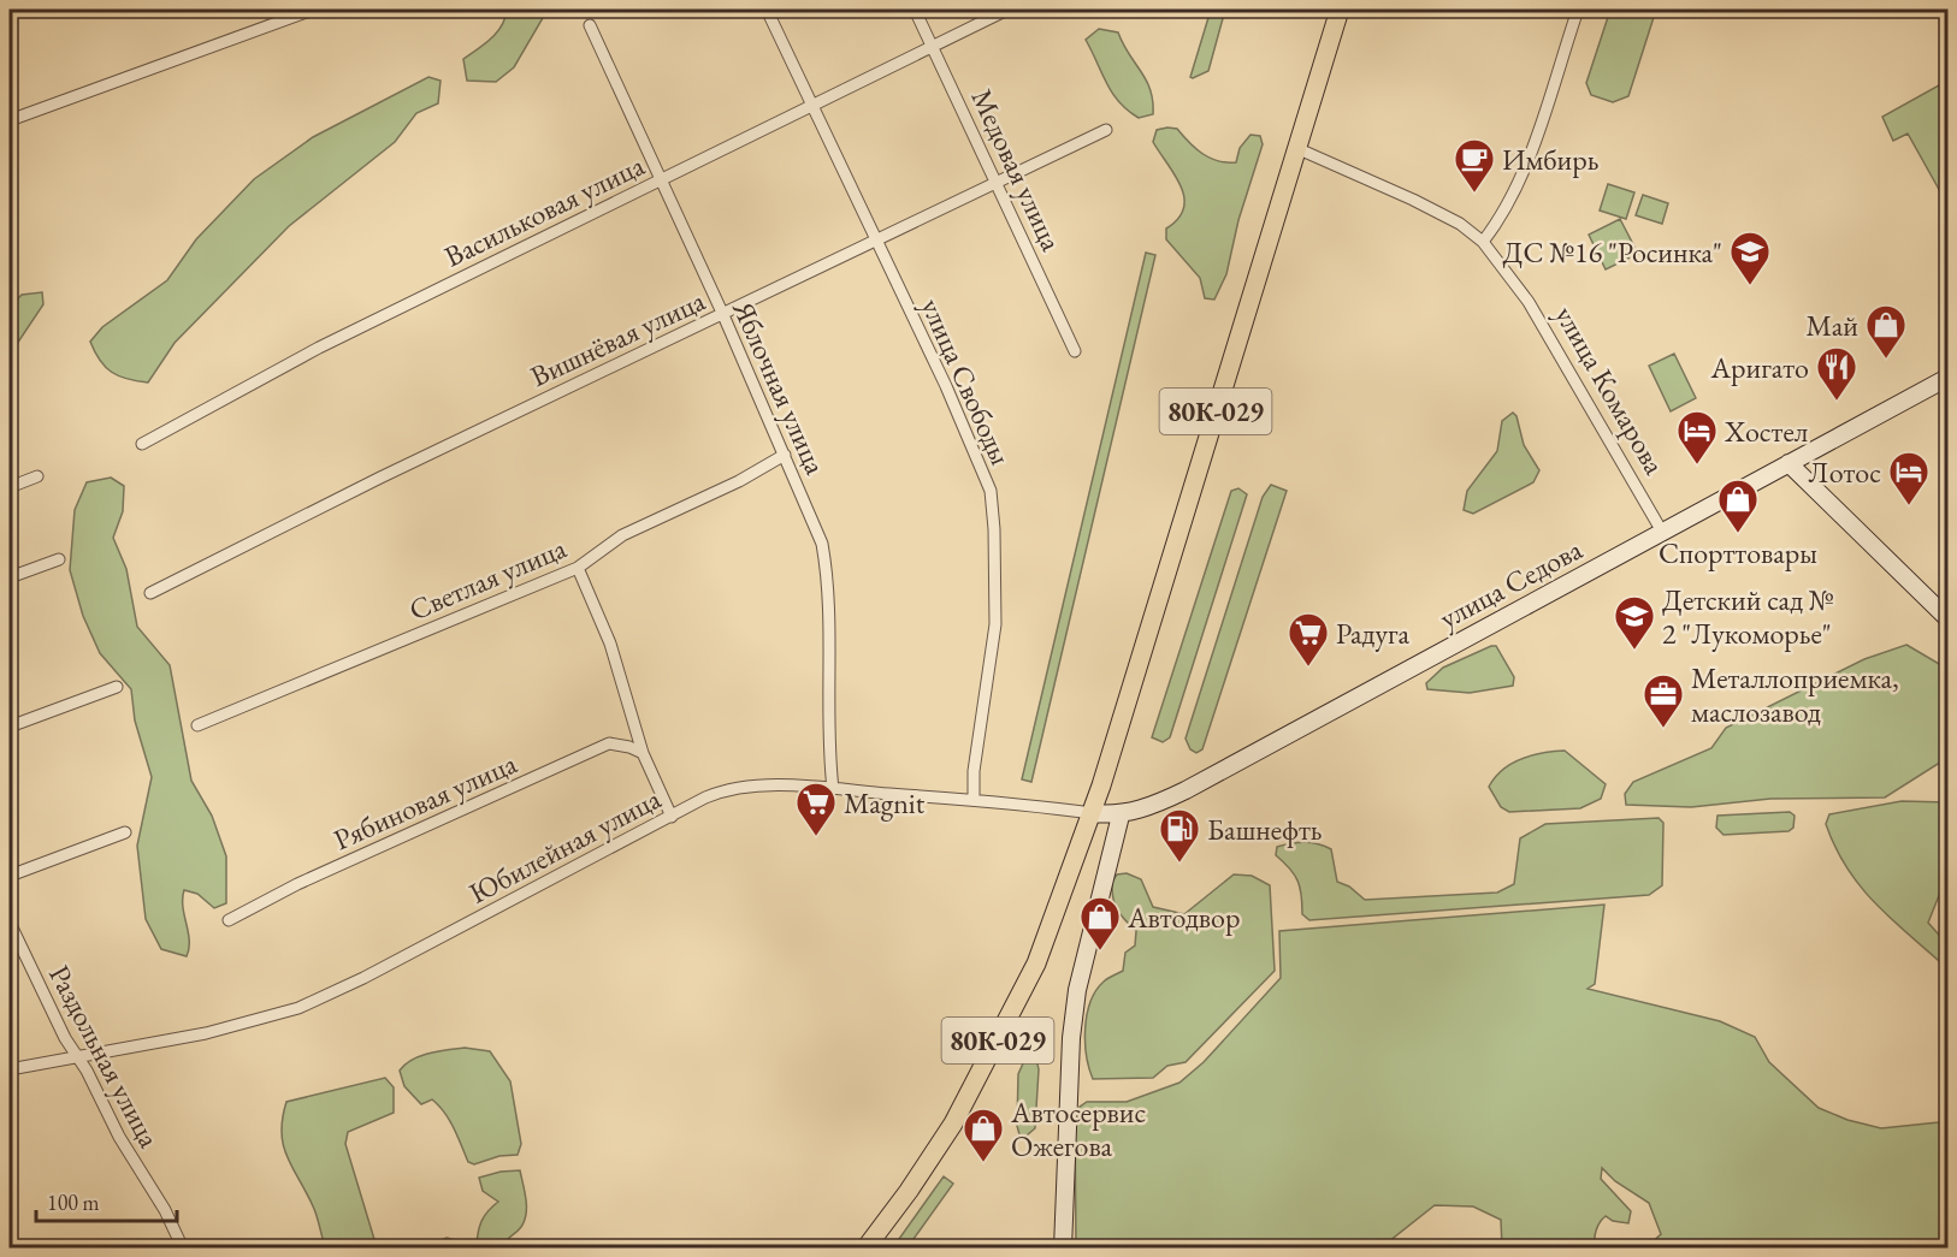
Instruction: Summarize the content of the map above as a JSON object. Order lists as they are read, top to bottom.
{
  "streets": {
    "main road": ["80К-029", "улица Седова"],
    "street": [
      "Медовая улица",
      "Васильковая улица",
      "Вишнёвая улица",
      "улица Свободы",
      "Яблочная улица",
      "улица Комарова",
      "Светлая улица",
      "Рябиновая улица",
      "Юбилейная улица",
      "Раздольная улица"
    ]
  },
  "crossings": [
    ["Медовая улица", "Васильковая улица"],
    ["Медовая улица", "Вишнёвая улица"],
    ["Васильковая улица", "улица Свободы"],
    ["Васильковая улица", "Яблочная улица"],
    ["Вишнёвая улица", "улица Свободы"],
    ["Вишнёвая улица", "Яблочная улица"],
    ["улица Свободы", "Юбилейная улица"],
    ["Яблочная улица", "Светлая улица"],
    ["Яблочная улица", "Юбилейная улица"],
    ["улица Комарова", "80К-029"],
    ["улица Комарова", "улица Седова"],
    ["80К-029", "улица Седова"],
    ["80К-029", "Юбилейная улица"],
    ["улица Седова", "Юбилейная улица"],
    ["Юбилейная улица", "Раздольная улица"]
  ],
  "places": {
    "cafe": ["Имбирь"],
    "school or university": ["ДС №16 \"Росинка\"", "Детский сад № 2 \"Лукоморье\""],
    "shop": [
      "Май",
      "Спорттовары",
      "Автодвор",
      "Автосервис Ожегова"
    ],
    "restaurant": ["Аригато"],
    "hotel": ["Хостел", "Лотос"],
    "supermarket": ["Радуга", "Magnit"],
    "office": ["Металлоприемка, маслозавод"],
    "fuel station": ["Башнефть"]
  },
  "scale_bar": "100 m"
}
